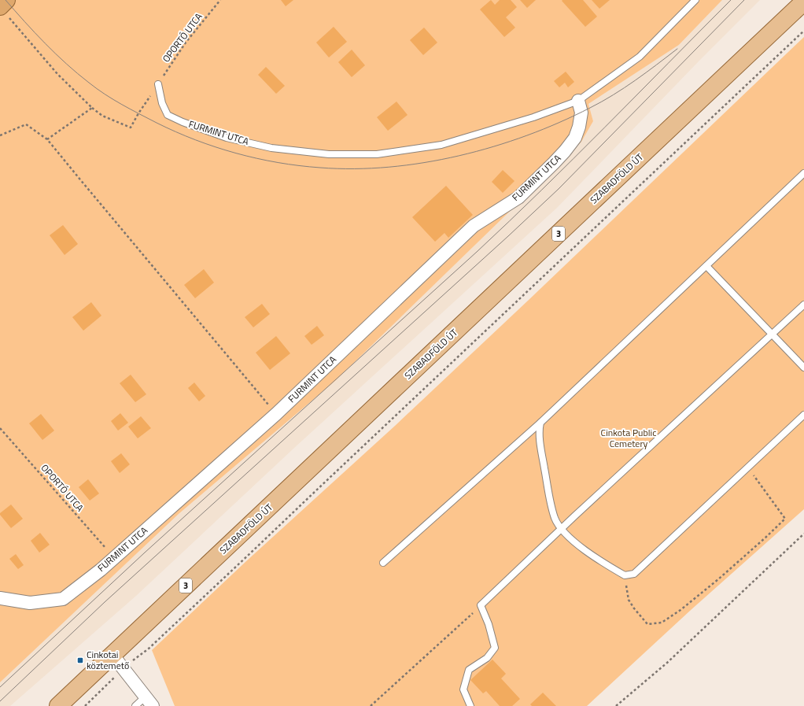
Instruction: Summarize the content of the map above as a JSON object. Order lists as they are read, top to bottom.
{
  "streets": {
    "main road": ["SZABADFÖLD ÚT", "3"],
    "street": ["FURMINT UTCA"],
    "path": ["OPORTÓ UTCA"]
  },
  "crossings": [
    ["OPORTÓ UTCA", "FURMINT UTCA"]
  ],
  "parks": ["Cinkota Public Cemetery"],
  "places": {
    "transit": ["Cinkotai köztemető"]
  }
}
